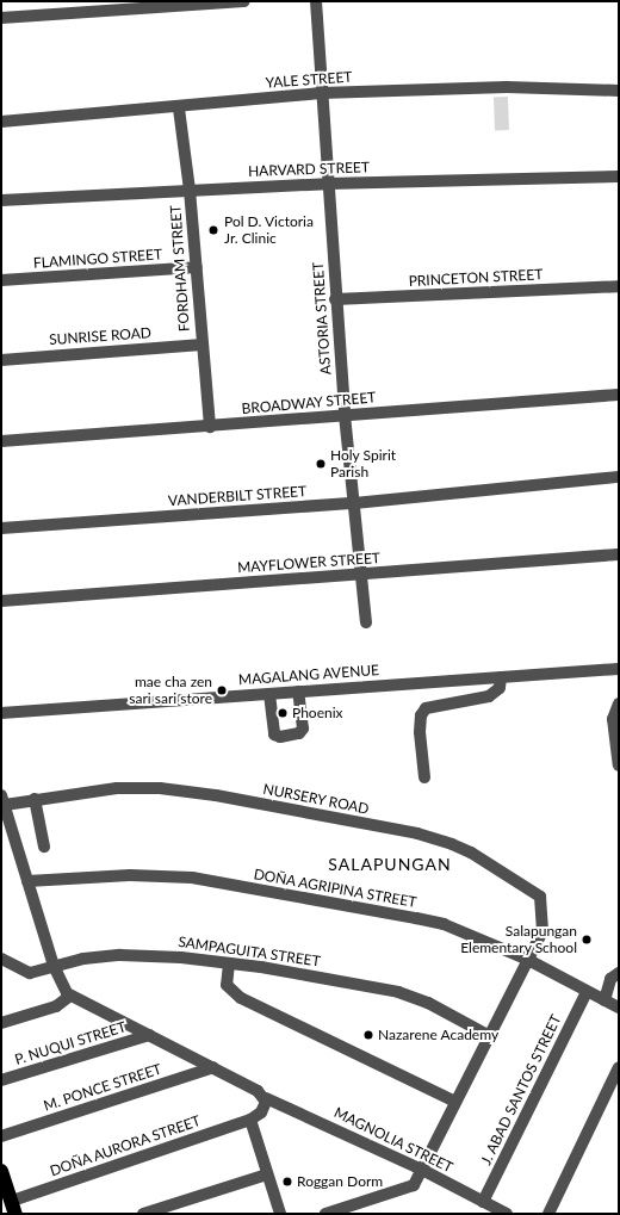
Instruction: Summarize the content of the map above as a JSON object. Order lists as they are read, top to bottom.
{
  "streets": {
    "street": [
      "YALE STREET",
      "HARVARD STREET",
      "FLAMINGO STREET",
      "FORDHAM STREET",
      "PRINCETON STREET",
      "ASTORIA STREET",
      "SUNRISE ROAD",
      "BROADWAY STREET",
      "VANDERBILT STREET",
      "MAYFLOWER STREET",
      "MAGALANG AVENUE",
      "NURSERY ROAD",
      "DOÑA AGRIPINA STREET",
      "SAMPAGUITA STREET",
      "P. NUQUI STREET",
      "M. PONCE STREET",
      "J. ABAD SANTOS STREET",
      "MAGNOLIA STREET",
      "DOÑA AURORA STREET"
    ]
  },
  "crossings": [
    ["YALE STREET", "FORDHAM STREET"],
    ["YALE STREET", "ASTORIA STREET"],
    ["HARVARD STREET", "FORDHAM STREET"],
    ["HARVARD STREET", "ASTORIA STREET"],
    ["FLAMINGO STREET", "FORDHAM STREET"],
    ["FORDHAM STREET", "SUNRISE ROAD"],
    ["FORDHAM STREET", "BROADWAY STREET"],
    ["PRINCETON STREET", "ASTORIA STREET"],
    ["ASTORIA STREET", "BROADWAY STREET"],
    ["ASTORIA STREET", "VANDERBILT STREET"],
    ["ASTORIA STREET", "MAYFLOWER STREET"],
    ["NURSERY ROAD", "DOÑA AGRIPINA STREET"],
    ["DOÑA AGRIPINA STREET", "J. ABAD SANTOS STREET"],
    ["P. NUQUI STREET", "MAGNOLIA STREET"],
    ["M. PONCE STREET", "MAGNOLIA STREET"],
    ["J. ABAD SANTOS STREET", "MAGNOLIA STREET"]
  ],
  "districts": ["SALAPUNGAN"],
  "places": [
    "Pol D. Victoria Jr. Clinic",
    "Holy Spirit Parish",
    "mae cha zen sari sari store",
    "Phoenix",
    "Salapungan Elementary School",
    "Nazarene Academy",
    "Roggan Dorm"
  ]
}
